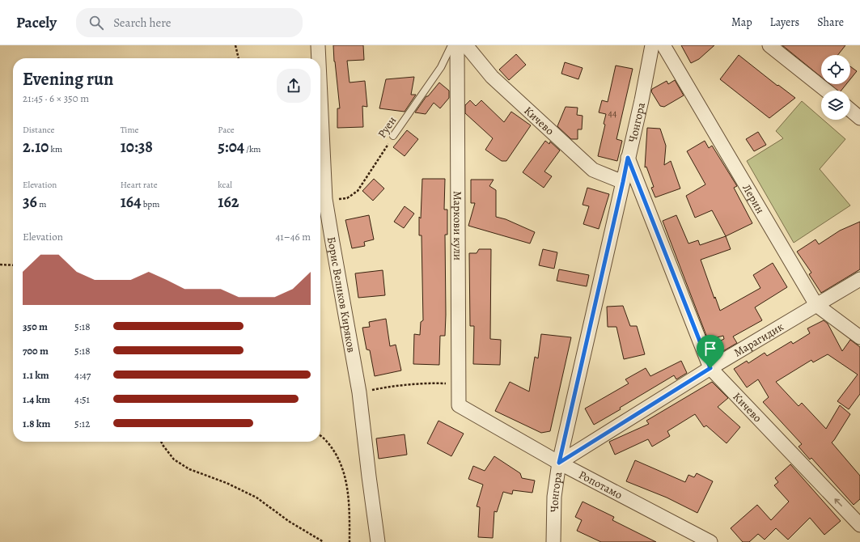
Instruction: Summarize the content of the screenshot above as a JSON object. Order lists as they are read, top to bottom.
{
  "streets": {
    "street": [
      "Кичево",
      "Чонгора",
      "Лерин",
      "Маркови кули",
      "Борис Великов Киряков",
      "Марагидик",
      "Ропотамо"
    ],
    "lane": ["Руен"]
  },
  "crossings": [
    ["Кичево", "Чонгора"],
    ["Кичево", "Марагидик"],
    ["Чонгора", "Марагидик"],
    ["Чонгора", "Ропотамо"],
    ["Руен", "Борис Великов Киряков"],
    ["Лерин", "Марагидик"],
    ["Маркови кули", "Ропотамо"],
    ["Марагидик", "Ропотамо"]
  ],
  "house_numbers": ["44"],
  "page": {
    "header": "Pacely",
    "search": "Search here",
    "nav": ["Map", "Layers", "Share"],
    "heading": ["Evening run", "21:45 · 6 × 350 m"],
    "stats": [
      ["Distance", "2.10 km"],
      ["Time", "10:38"],
      ["Pace", "5:04 /km"],
      ["Elevation", "36 m"],
      ["Heart rate", "164 bpm"],
      ["kcal", "162"]
    ],
    "chart": ["Elevation", "41–46 m"],
    "list": [
      {
        "name": "350 m",
        "note": "5:18"
      },
      {
        "name": "700 m",
        "note": "5:18"
      },
      {
        "name": "1.1 km",
        "note": "4:47"
      },
      {
        "name": "1.4 km",
        "note": "4:51"
      },
      {
        "name": "1.8 km",
        "note": "5:12"
      }
    ]
  }
}
